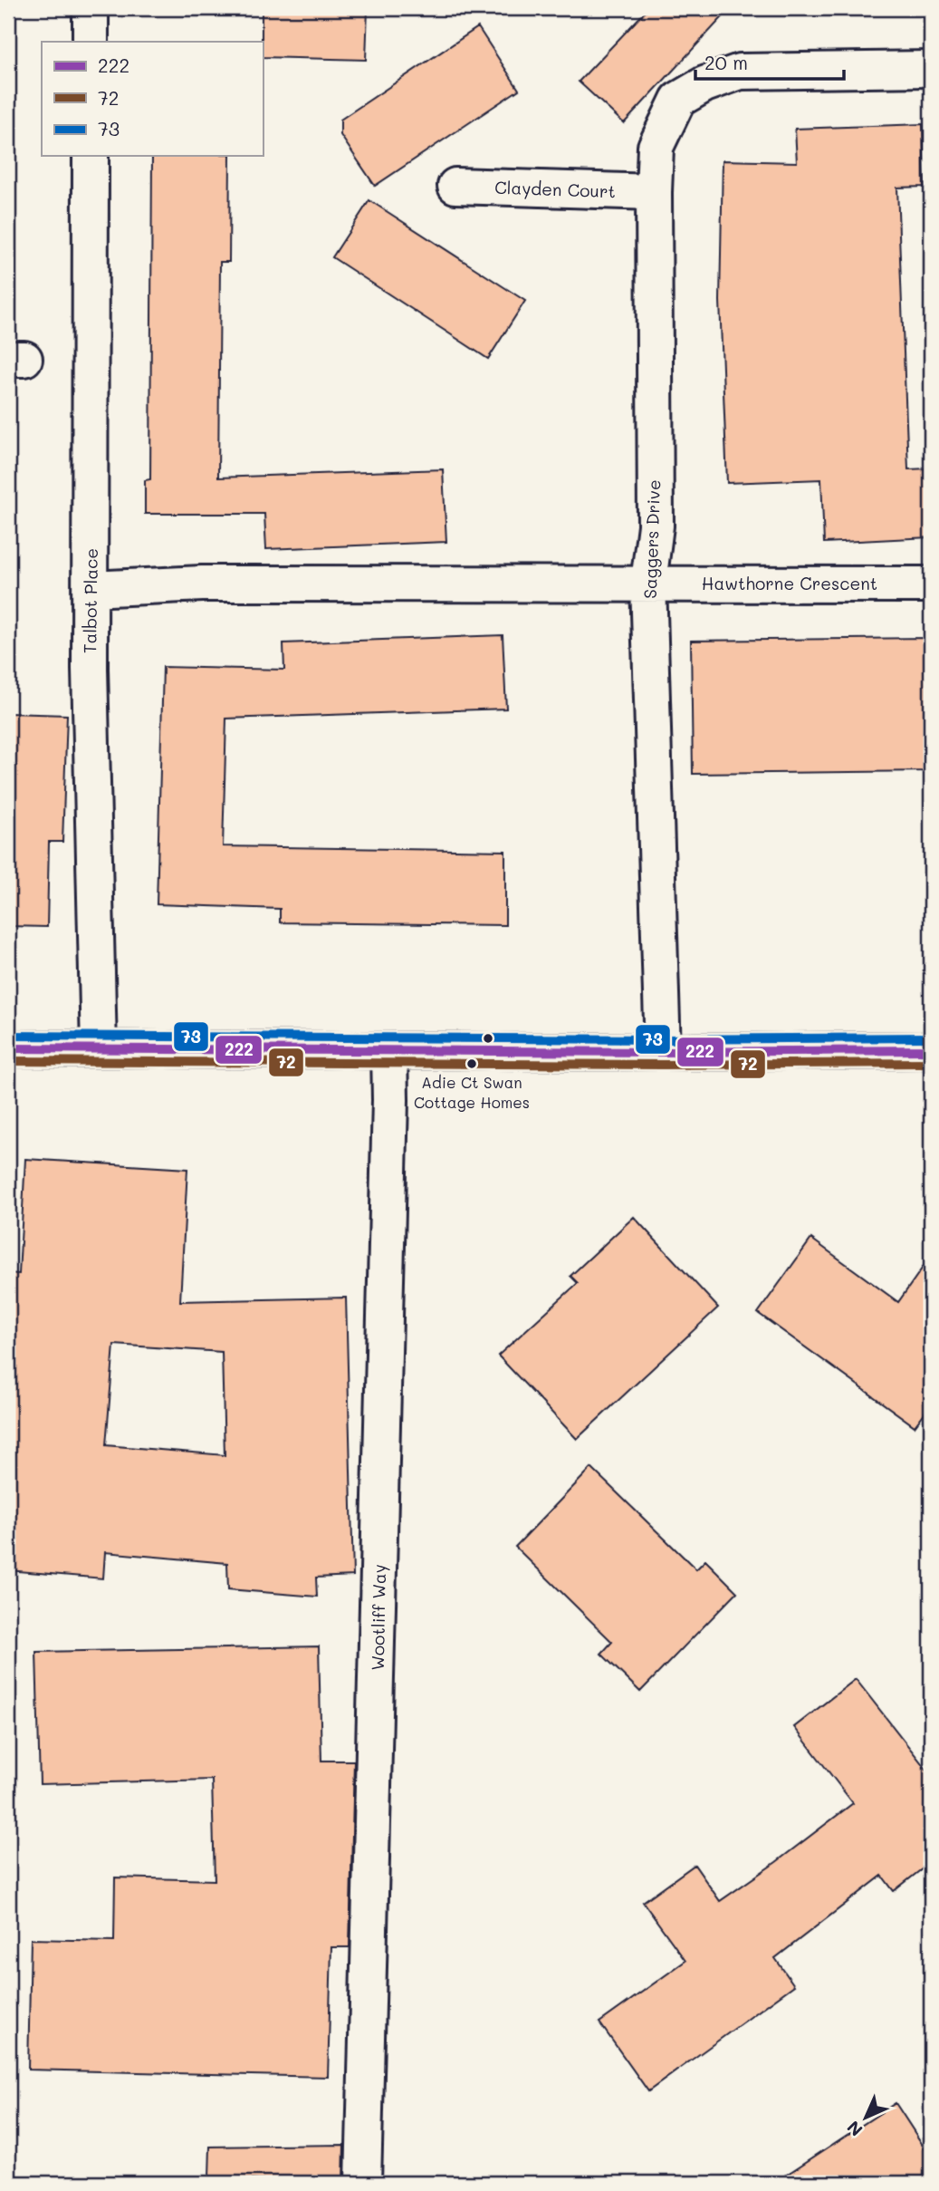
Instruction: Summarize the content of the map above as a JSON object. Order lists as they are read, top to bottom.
{
  "streets": {
    "street": [
      "Clayden Court",
      "Saggers Drive",
      "Hawthorne Crescent",
      "Talbot Place",
      "Wootliff Way"
    ]
  },
  "crossings": [
    ["Clayden Court", "Saggers Drive"],
    ["Saggers Drive", "Hawthorne Crescent"],
    ["Hawthorne Crescent", "Talbot Place"]
  ],
  "places": ["Adie Ct Swan Cottage Homes"],
  "lines": ["transit line 73", "transit line 222", "transit line 72"],
  "legend": ["222", "72", "73"],
  "scale_bar": "20 m",
  "north": "bottom left"
}
